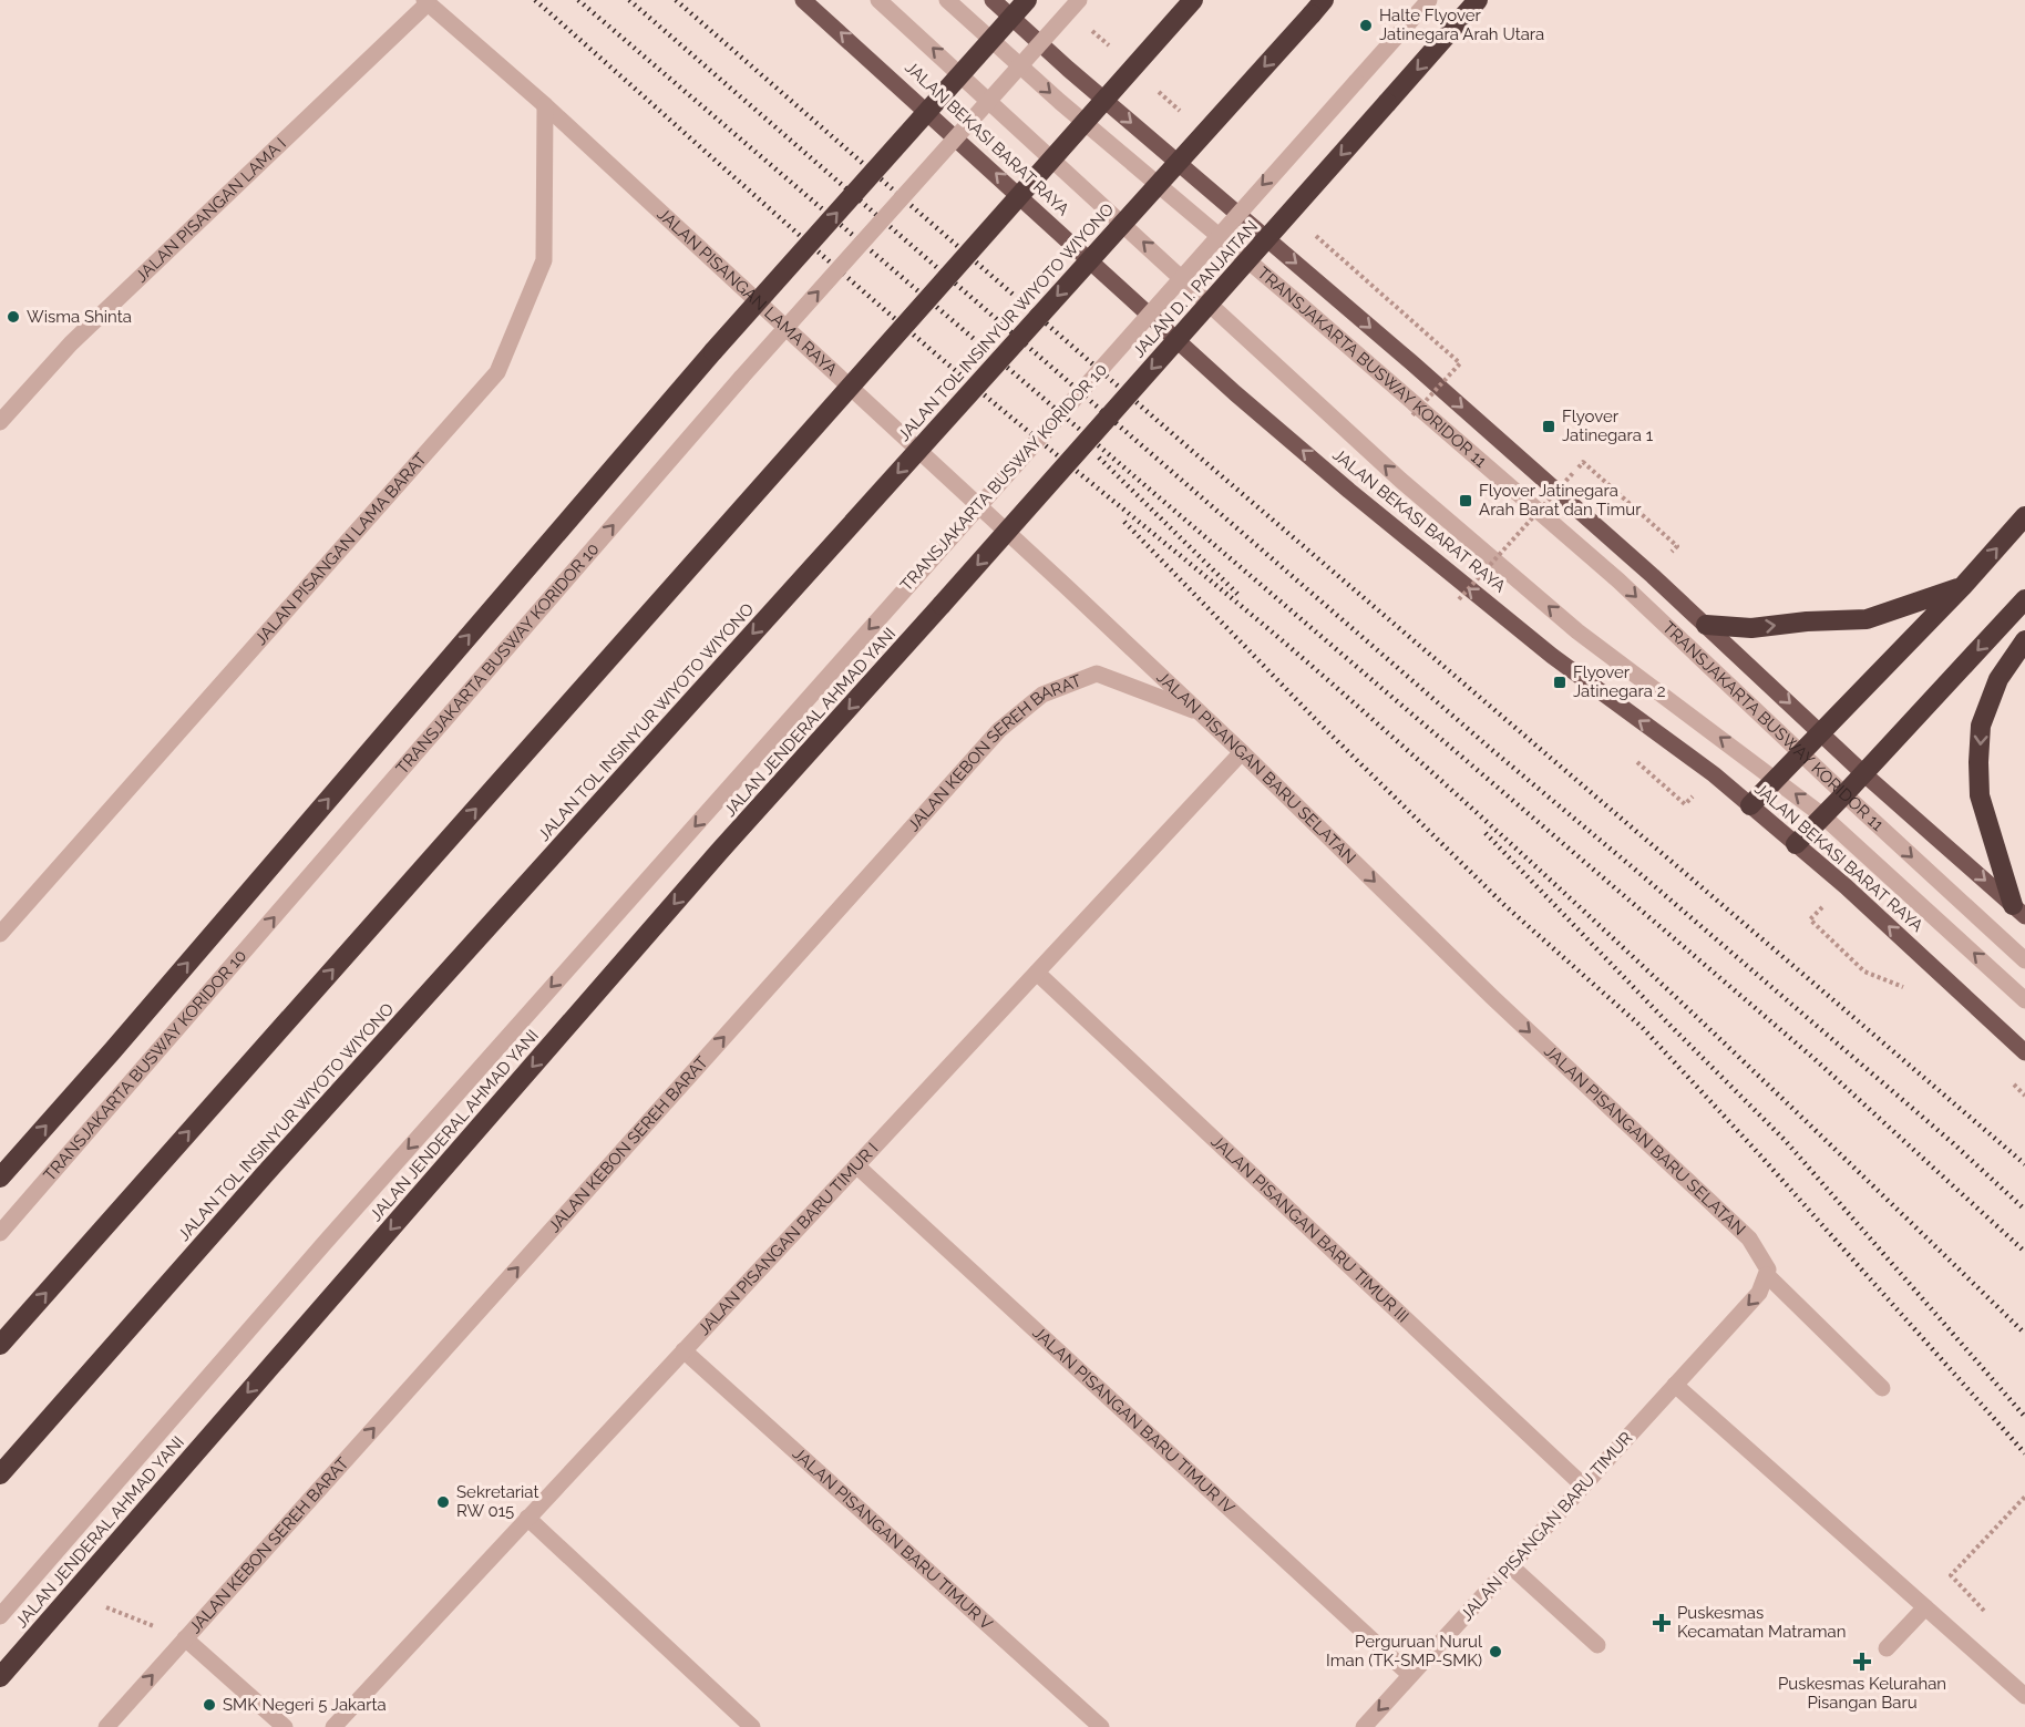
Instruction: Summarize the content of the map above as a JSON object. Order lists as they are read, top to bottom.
{
  "streets": {
    "highway": ["JALAN D. I. PANJAITAN", "JALAN TOL INSINYUR WIYOTO WIYONO", "JALAN JENDERAL AHMAD YANI"],
    "main road": ["JALAN BEKASI BARAT RAYA"],
    "street": [
      "JALAN PISANGAN LAMA I",
      "JALAN PISANGAN LAMA RAYA",
      "TRANSJAKARTA BUSWAY KORIDOR 11",
      "TRANSJAKARTA BUSWAY KORIDOR 10",
      "JALAN PISANGAN LAMA BARAT",
      "JALAN KEBON SEREH BARAT",
      "JALAN PISANGAN BARU SELATAN",
      "JALAN PISANGAN BARU TIMUR III",
      "JALAN PISANGAN BARU TIMUR I",
      "JALAN PISANGAN BARU TIMUR IV",
      "JALAN PISANGAN BARU TIMUR",
      "JALAN PISANGAN BARU TIMUR V"
    ]
  },
  "crossings": [
    ["JALAN PISANGAN LAMA I", "JALAN PISANGAN LAMA RAYA"],
    ["JALAN D. I. PANJAITAN", "JALAN JENDERAL AHMAD YANI"],
    ["JALAN PISANGAN LAMA RAYA", "JALAN PISANGAN LAMA BARAT"],
    ["JALAN PISANGAN LAMA RAYA", "JALAN PISANGAN BARU SELATAN"],
    ["JALAN KEBON SEREH BARAT", "JALAN PISANGAN BARU SELATAN"],
    ["JALAN PISANGAN BARU SELATAN", "JALAN PISANGAN BARU TIMUR I"],
    ["JALAN PISANGAN BARU TIMUR III", "JALAN PISANGAN BARU TIMUR I"],
    ["JALAN PISANGAN BARU TIMUR III", "JALAN PISANGAN BARU TIMUR"],
    ["JALAN PISANGAN BARU TIMUR I", "JALAN PISANGAN BARU TIMUR IV"],
    ["JALAN PISANGAN BARU TIMUR I", "JALAN PISANGAN BARU TIMUR V"],
    ["JALAN PISANGAN BARU TIMUR IV", "JALAN PISANGAN BARU TIMUR"]
  ],
  "one_way": [
    "JALAN D. I. PANJAITAN",
    "JALAN JENDERAL AHMAD YANI",
    "JALAN KEBON SEREH BARAT",
    "JALAN PISANGAN BARU SELATAN"
  ],
  "places": {
    "other": [
      "Halte Flyover Jatinegara Arah Utara",
      "Wisma Shinta",
      "Sekretariat RW 015",
      "Perguruan Nurul Iman (TK-SMP-SMK)",
      "SMK Negeri 5 Jakarta"
    ],
    "transit": ["Flyover Jatinegara 1", "Flyover Jatinegara Arah Barat dan Timur", "Flyover Jatinegara 2"],
    "health": ["Puskesmas Kecamatan Matraman", "Puskesmas Kelurahan Pisangan Baru"]
  }
}
